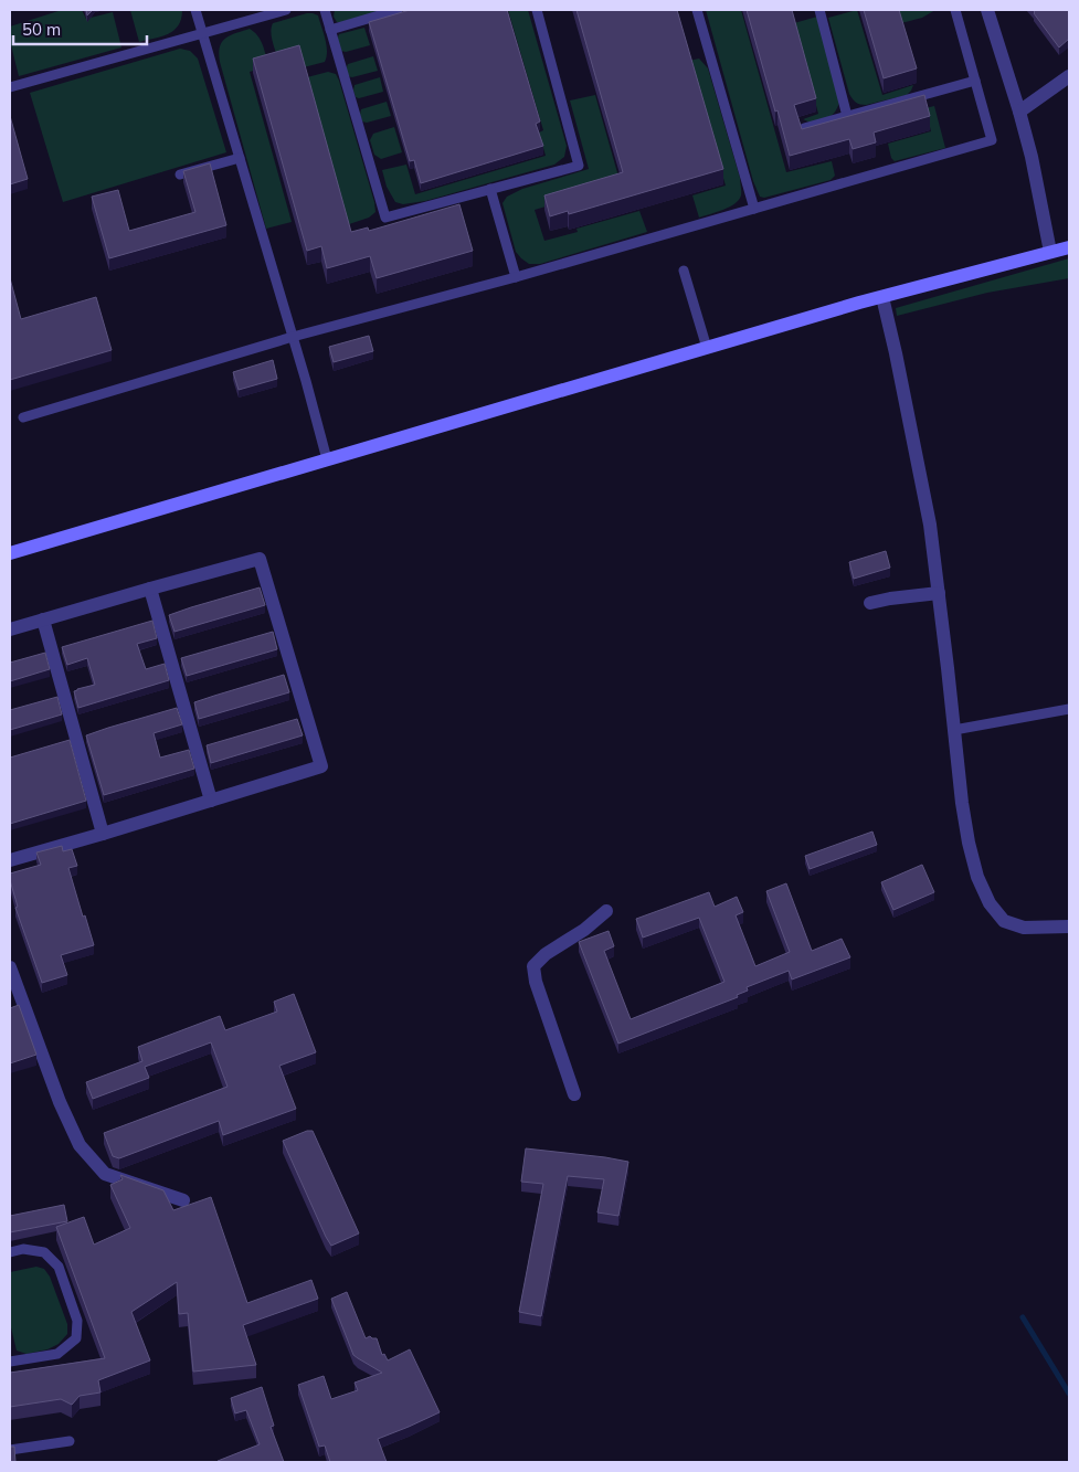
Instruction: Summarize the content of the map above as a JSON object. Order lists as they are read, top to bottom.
{
  "scale_bar": "50 m"
}
